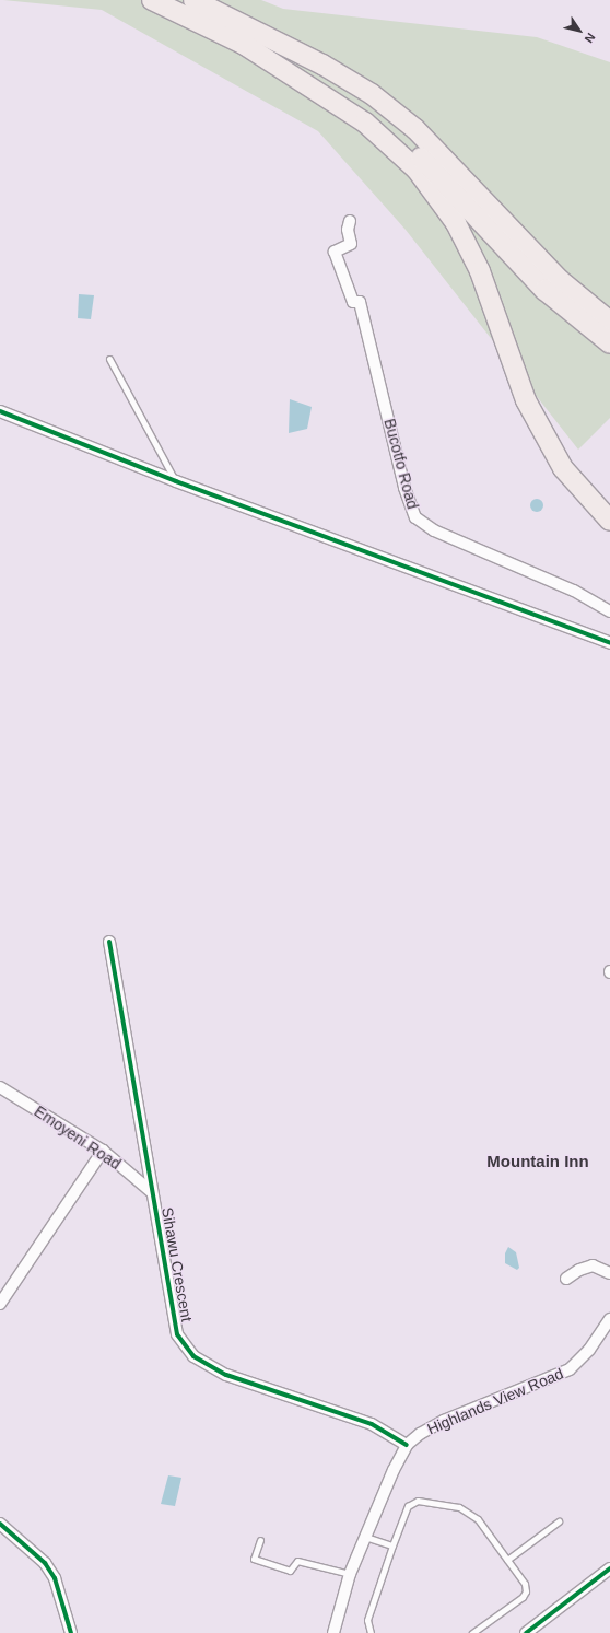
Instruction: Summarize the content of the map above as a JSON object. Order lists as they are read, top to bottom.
{
  "streets": {
    "street": [
      "Bucotfo Road",
      "Emoyeni Road",
      "Sihawu Crescent",
      "Highlands View Road"
    ]
  },
  "crossings": [
    ["Emoyeni Road", "Sihawu Crescent"],
    ["Sihawu Crescent", "Highlands View Road"]
  ],
  "districts": ["Mountain Inn"],
  "north": "bottom right"
}
